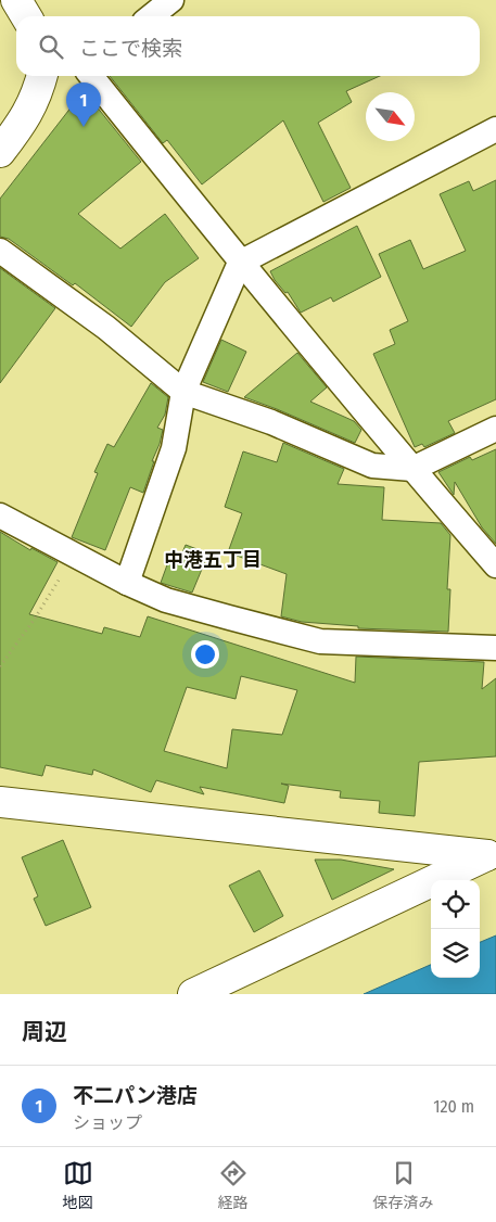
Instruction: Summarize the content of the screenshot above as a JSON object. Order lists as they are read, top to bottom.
{
  "districts": ["中港五丁目"],
  "north": "bottom right",
  "page": {
    "search": "ここで検索",
    "pins": "1",
    "heading": "周辺",
    "list": [
      {
        "mark": "1",
        "name": "不二パン港店",
        "note": "ショップ",
        "value": "120 m"
      }
    ],
    "nav": ["地図", "経路", "保存済み"]
  }
}
